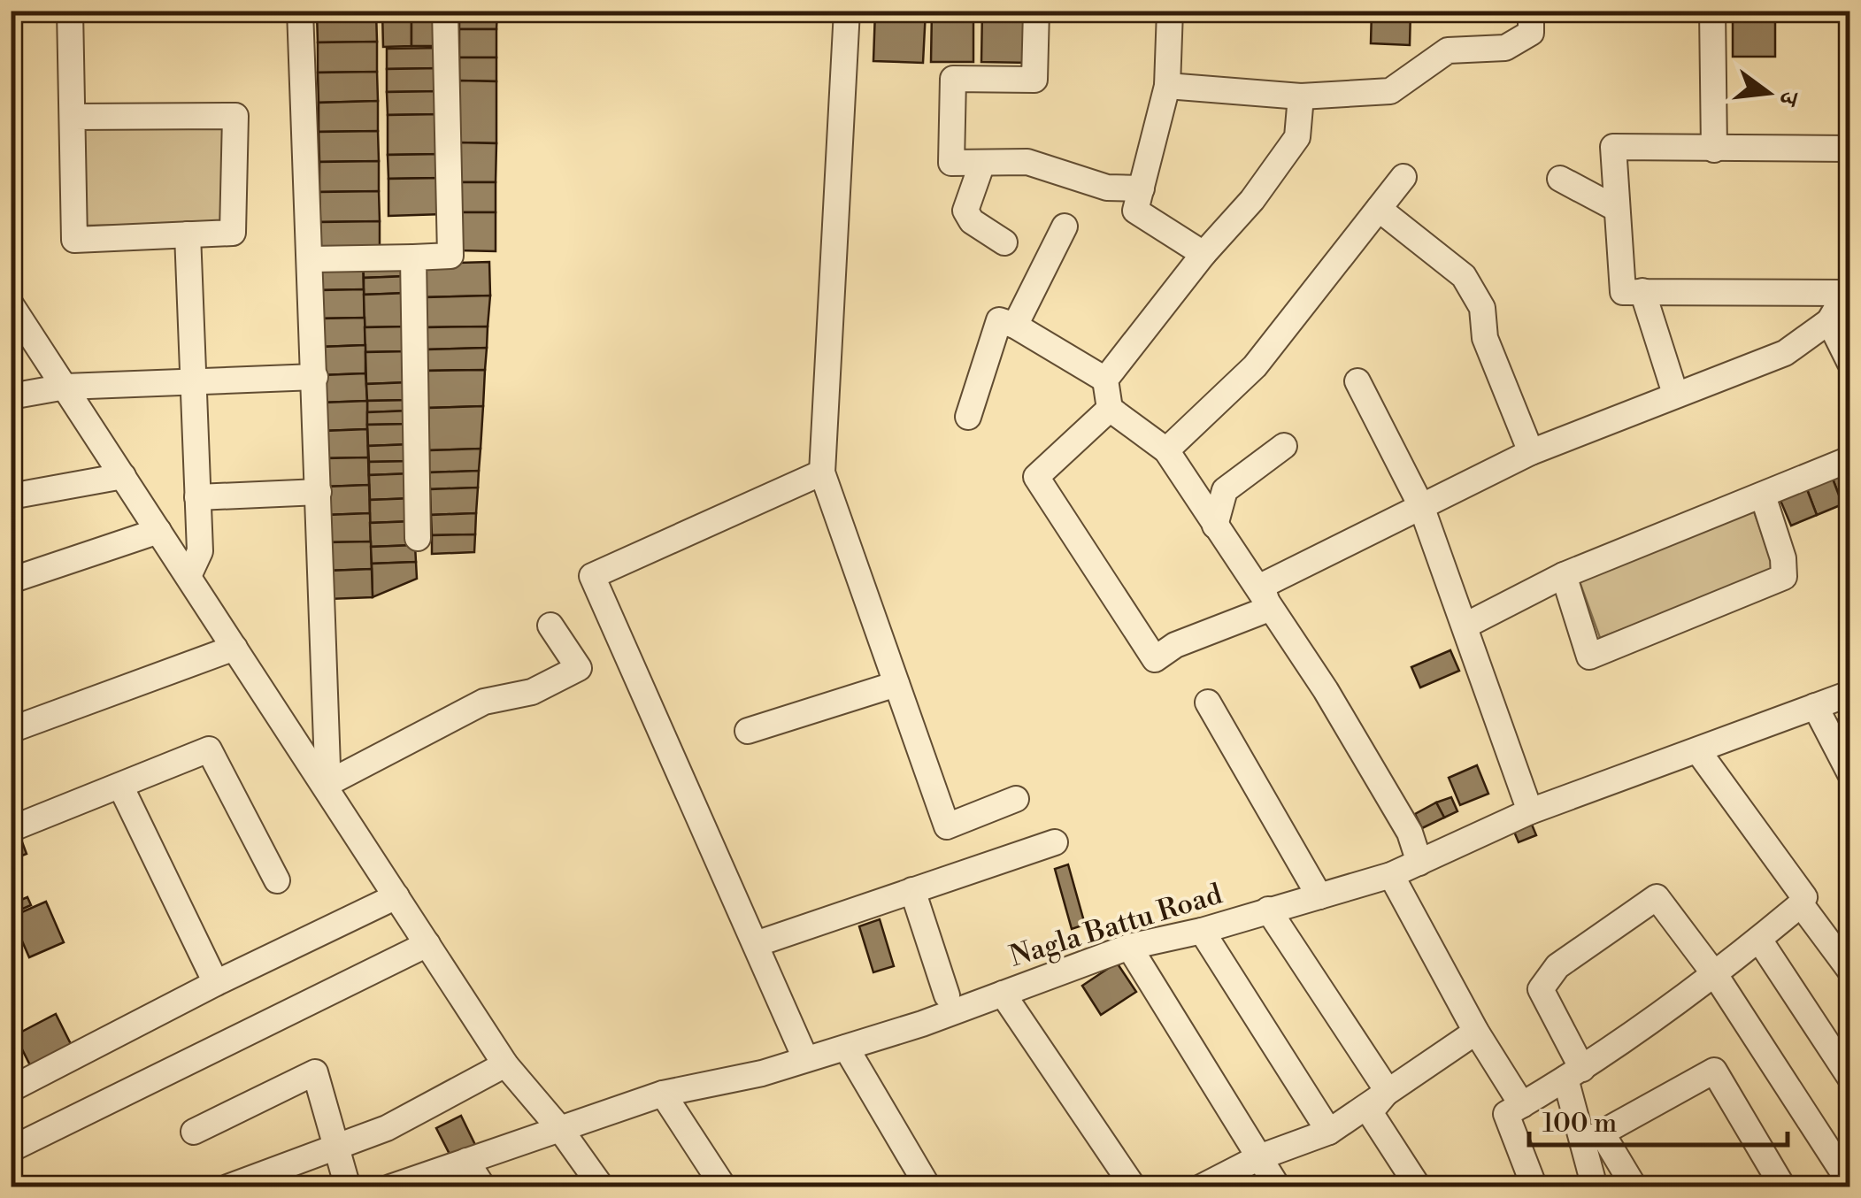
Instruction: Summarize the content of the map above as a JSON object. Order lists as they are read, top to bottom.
{
  "streets": {
    "street": ["Nagla Battu Road"]
  },
  "scale_bar": "100 m",
  "north": "right"
}
